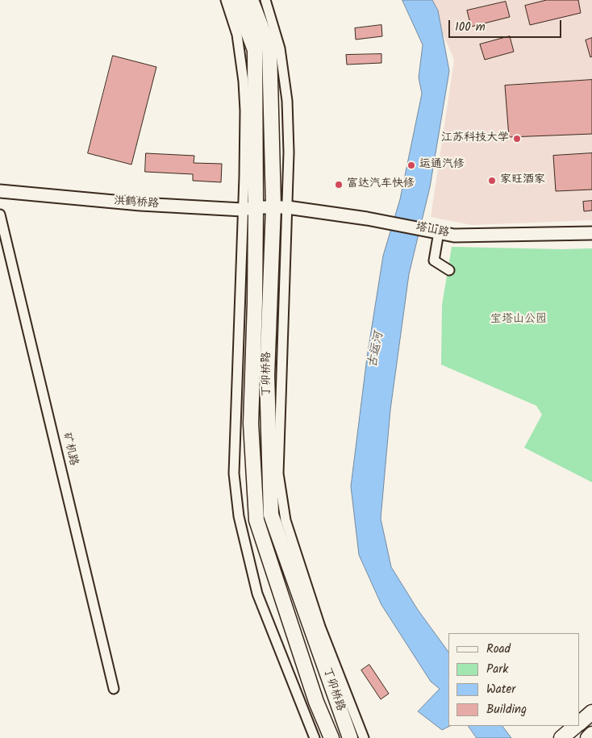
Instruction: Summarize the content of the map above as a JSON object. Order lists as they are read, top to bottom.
{
  "streets": {
    "main road": ["丁卯桥路"],
    "street": ["洪鹤桥路", "塔山路", "矿机路"]
  },
  "crossings": [
    ["洪鹤桥路", "塔山路"],
    ["洪鹤桥路", "丁卯桥路"],
    ["塔山路", "丁卯桥路"]
  ],
  "water": ["古运河"],
  "parks": ["宝塔山公园"],
  "places": [
    "江苏科技大学",
    "运通汽修",
    "家旺酒家",
    "富达汽车快修"
  ],
  "legend": [
    "Road",
    "Park",
    "Water",
    "Building"
  ],
  "scale_bar": "100 m"
}
